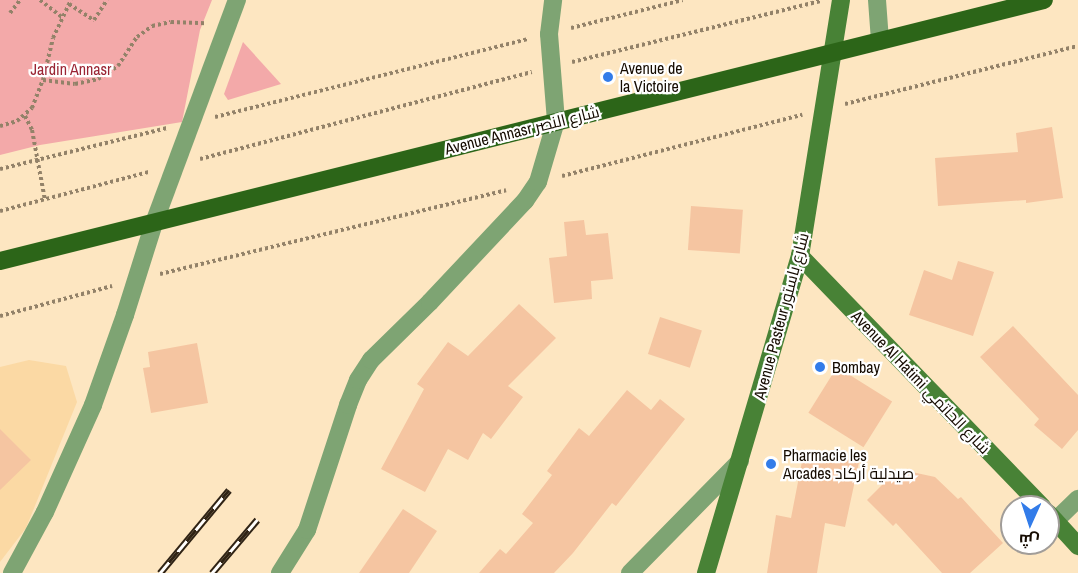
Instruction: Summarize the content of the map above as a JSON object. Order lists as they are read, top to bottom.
{
  "streets": {
    "main road": ["Avenue Annasr شارع النصر"],
    "street": ["Avenue Pasteur شارع باستور", "Avenue Al Hatimi شارع الحاتمي"]
  },
  "crossings": [
    ["Avenue Annasr شارع النصر", "Avenue Pasteur شارع باستور"],
    ["Avenue Pasteur شارع باستور", "Avenue Al Hatimi شارع الحاتمي"]
  ],
  "parks": ["Jardin Annasr"],
  "places": ["Avenue de la Victoire", "Bombay", "Pharmacie les Arcades صيدلية أركاد"],
  "north": "bottom"
}
